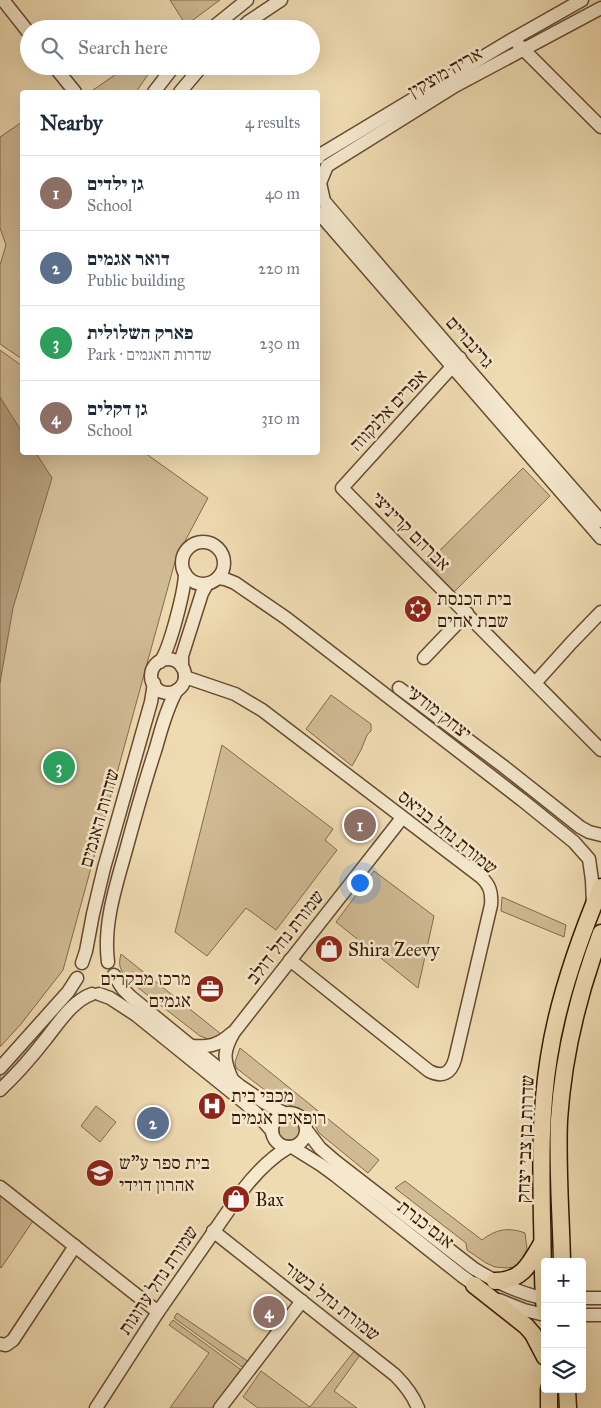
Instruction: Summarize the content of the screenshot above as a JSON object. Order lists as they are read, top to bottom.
{
  "streets": {
    "main road": ["שדרות בן צבי יצחק"],
    "street": [
      "אריה מוצקין",
      "גרינבויים",
      "אפרים אלנקווה",
      "אברהם קריניצי",
      "יצחק מודעי",
      "שדרות האגמים",
      "שמורת נחל בניאס",
      "שמורת נחל דולב",
      "אגם כנרת",
      "שמורת נחל ערוגות",
      "שמורת נחל בשור"
    ]
  },
  "crossings": [
    ["אריה מוצקין", "גרינבויים"],
    ["גרינבויים", "אפרים אלנקווה"],
    ["אפרים אלנקווה", "אברהם קריניצי"],
    ["יצחק מודעי", "שדרות בן צבי יצחק"],
    ["שדרות האגמים", "שמורת נחל בניאס"],
    ["שמורת נחל בניאס", "שמורת נחל דולב"],
    ["אגם כנרת", "שמורת נחל ערוגות"],
    ["שמורת נחל ערוגות", "שמורת נחל בשור"]
  ],
  "places": {
    "synagogue": ["בית הכנסת שבת אחים"],
    "shop": ["Shira Zeevy", "Bax"],
    "office": ["מרכז מבקרים אגמים"],
    "hospital": ["מכבי בית רופאים אגמים"],
    "school or university": ["בית ספר ע\"ש אהרון דוידי"]
  },
  "page": {
    "search": "Search here",
    "heading": ["Nearby", "4 results"],
    "list": [
      {
        "mark": "1",
        "name": "גן ילדים",
        "note": "School",
        "value": "40 m"
      },
      {
        "mark": "2",
        "name": "דואר אגמים",
        "note": "Public building",
        "value": "220 m"
      },
      {
        "mark": "3",
        "name": "פארק השלולית",
        "note": "Park · שדרות האגמים",
        "value": "230 m"
      },
      {
        "mark": "4",
        "name": "גן דקלים",
        "note": "School",
        "value": "310 m"
      }
    ],
    "pins": [
      "3",
      "1",
      "2",
      "4"
    ],
    "map_buttons": ["+", "−"]
  }
}
